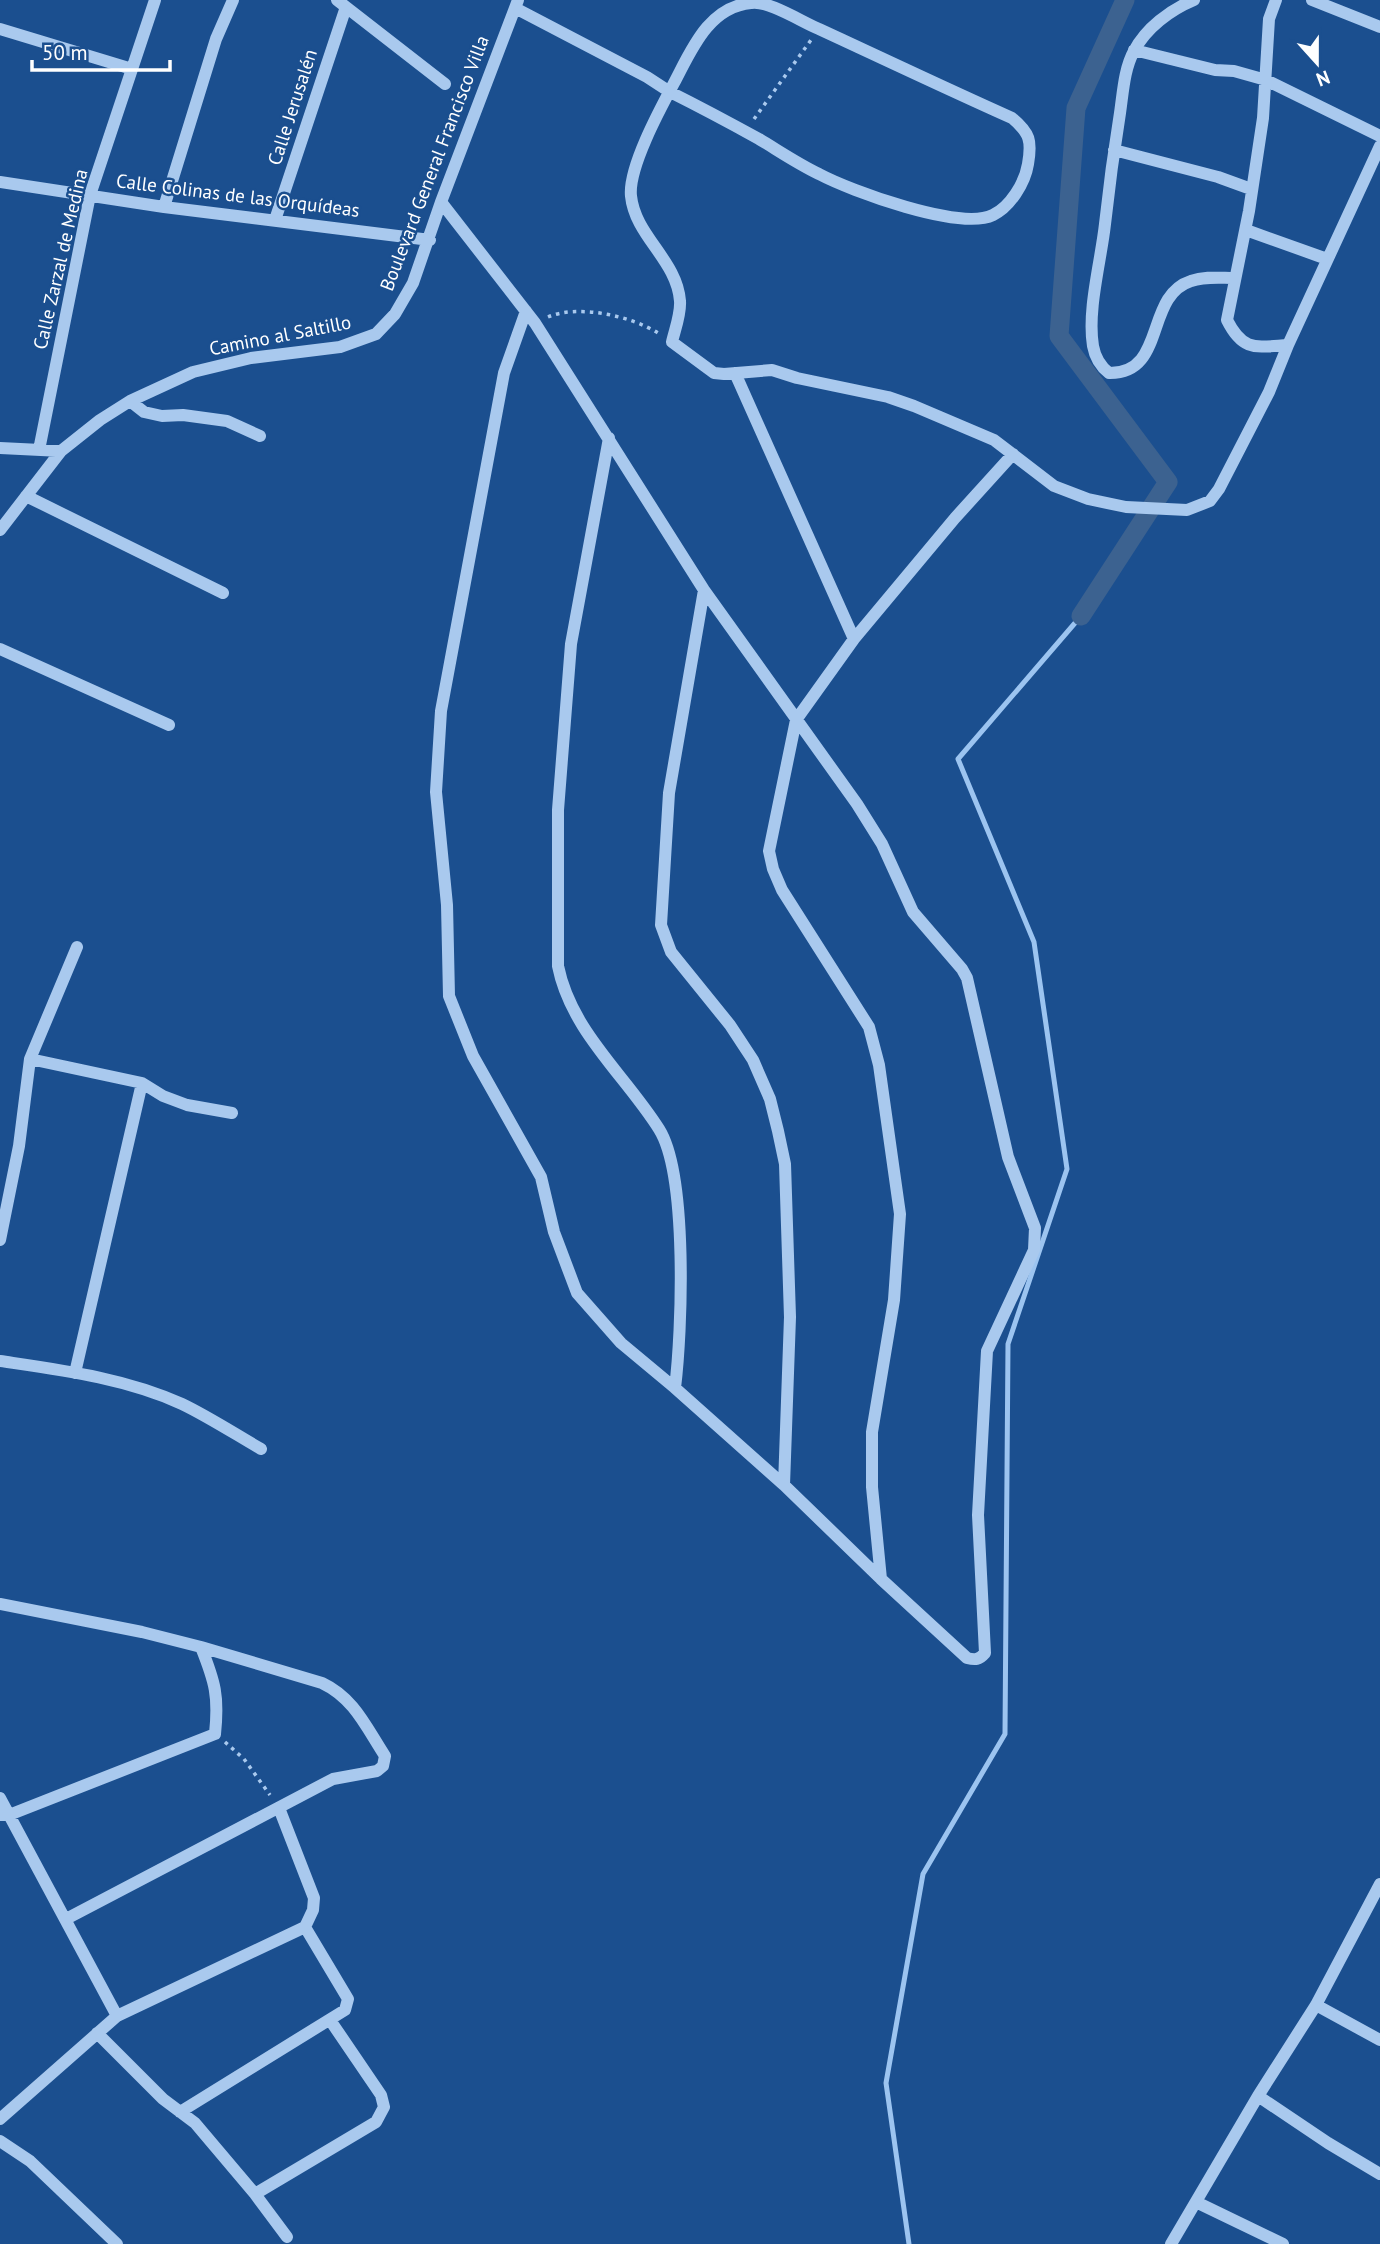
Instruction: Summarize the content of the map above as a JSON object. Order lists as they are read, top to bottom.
{
  "streets": {
    "street": [
      "Calle Jerusalén",
      "Boulevard General Francisco Villa",
      "Calle Colinas de las Orquídeas",
      "Calle Zarzal de Medina",
      "Camino al Saltillo"
    ]
  },
  "crossings": [
    ["Calle Jerusalén", "Calle Colinas de las Orquídeas"],
    ["Boulevard General Francisco Villa", "Calle Colinas de las Orquídeas"],
    ["Boulevard General Francisco Villa", "Camino al Saltillo"],
    ["Calle Colinas de las Orquídeas", "Calle Zarzal de Medina"]
  ],
  "scale_bar": "50 m",
  "north": "bottom"
}
